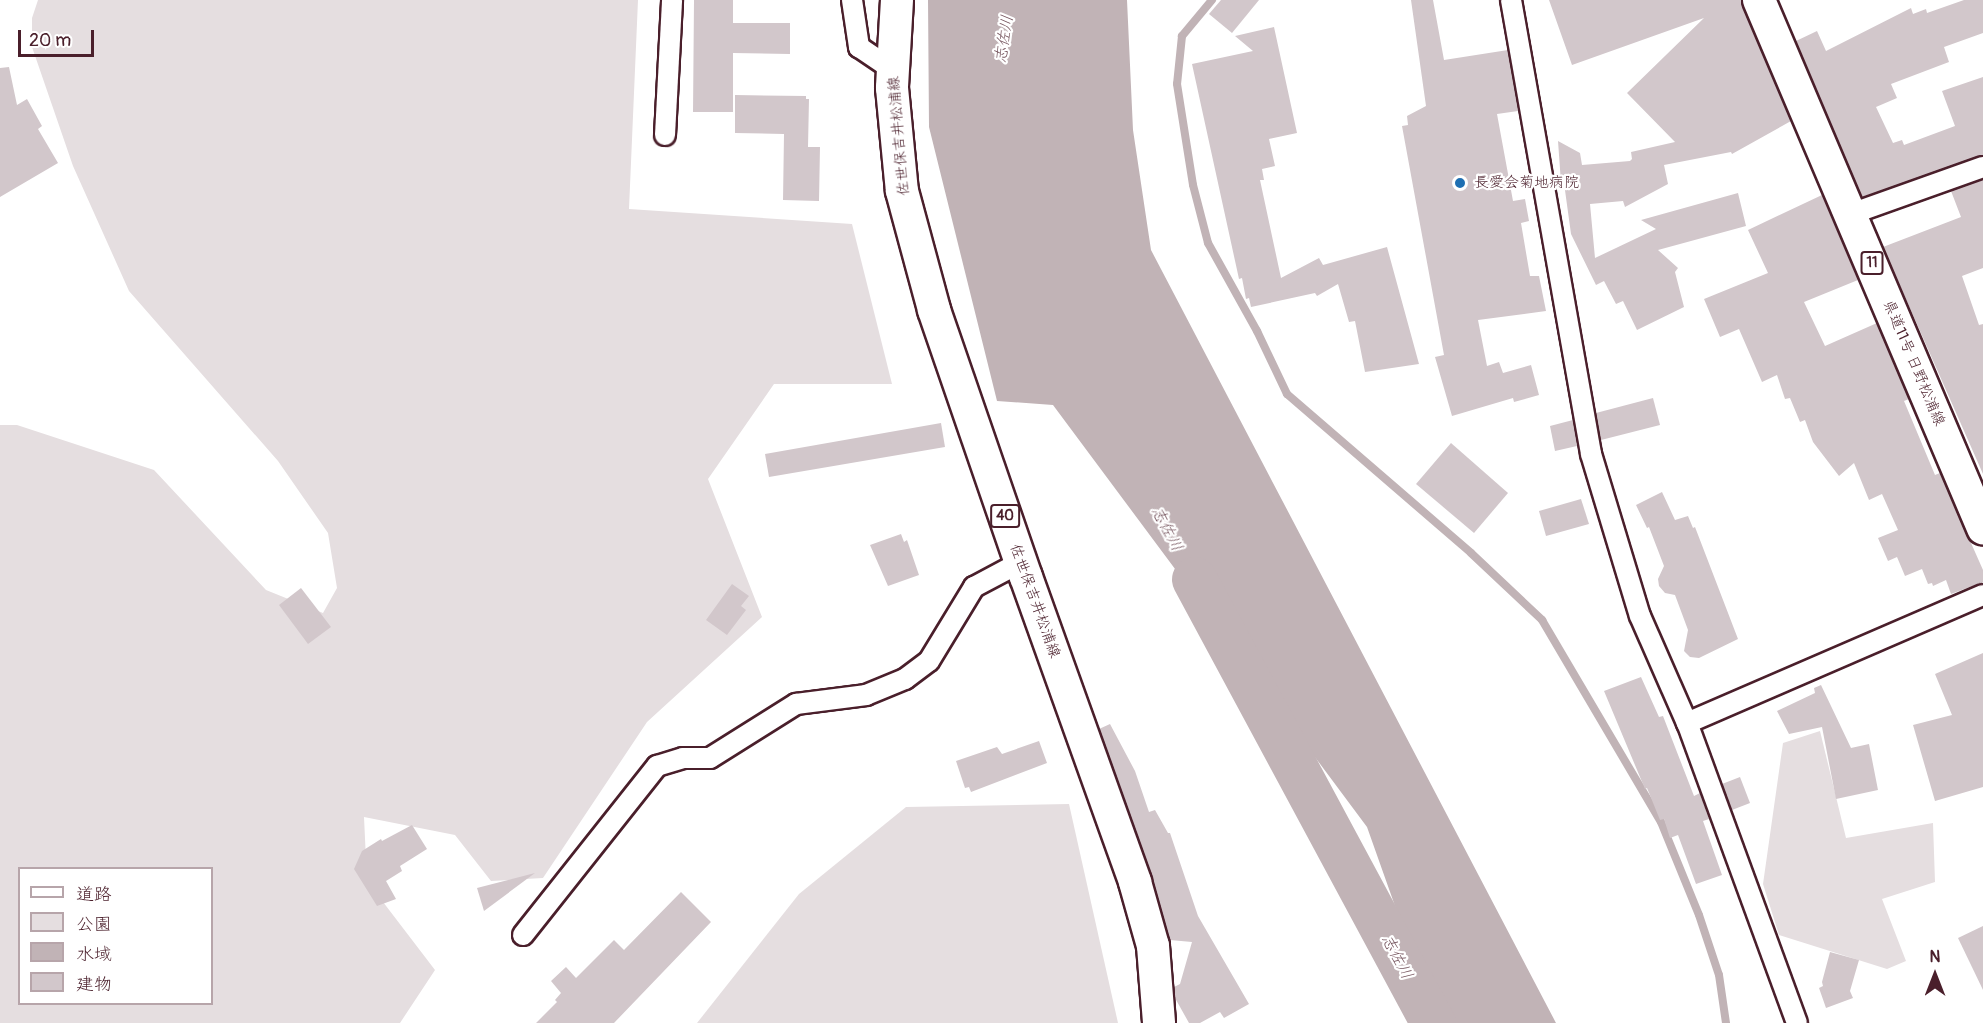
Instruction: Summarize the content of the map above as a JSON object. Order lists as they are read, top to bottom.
{
  "streets": {
    "main road": [
      "佐世保吉井松浦線",
      "11",
      "県道11号 日野松浦線",
      "40"
    ]
  },
  "water": ["志佐川"],
  "places": ["長愛会菊地病院"],
  "legend": [
    "道路",
    "公園",
    "水域",
    "建物"
  ],
  "scale_bar": "20 m",
  "north": "top"
}
